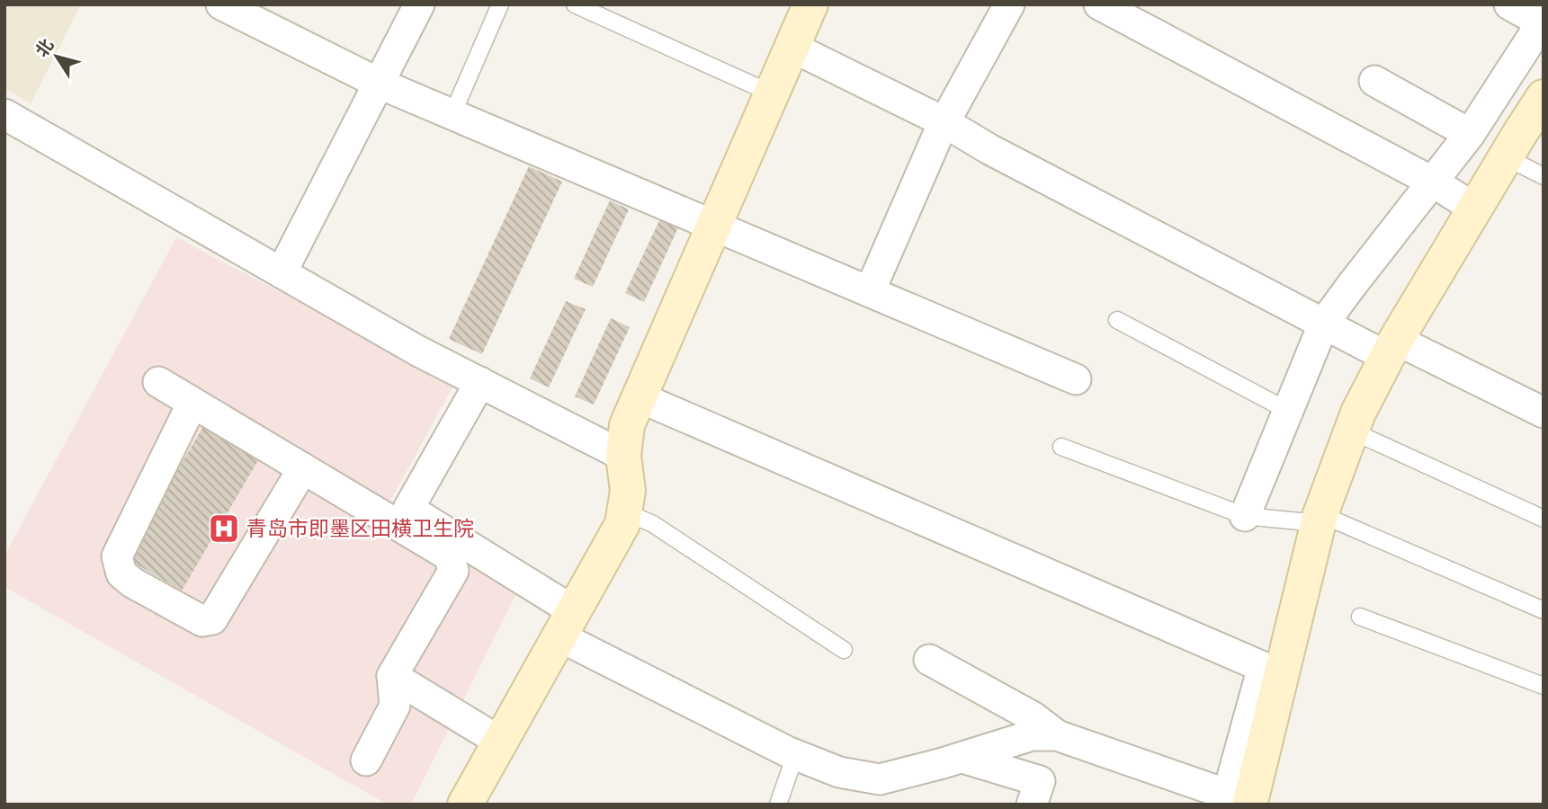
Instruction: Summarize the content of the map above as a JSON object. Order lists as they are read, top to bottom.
{
  "places": {
    "hospital": ["青岛市即墨区田横卫生院"]
  },
  "north": "top left"
}
